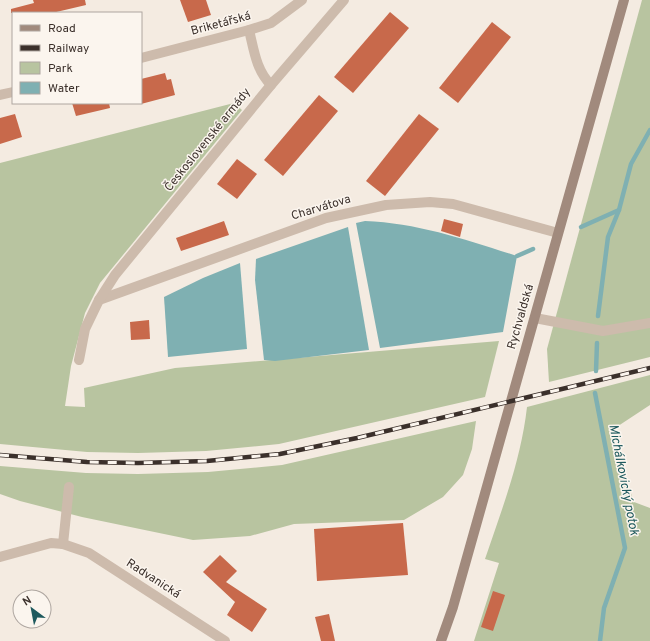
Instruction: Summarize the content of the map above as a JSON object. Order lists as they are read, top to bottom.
{
  "streets": {
    "street": [
      "Briketářská",
      "Československé armády",
      "Charvátova",
      "Rychvaldská",
      "Radvanická"
    ]
  },
  "crossings": [
    ["Československé armády", "Charvátova"],
    ["Charvátova", "Rychvaldská"]
  ],
  "water": ["Michálkovický potok"],
  "legend": [
    "Road",
    "Railway",
    "Park",
    "Water"
  ],
  "north": "top left"
}
